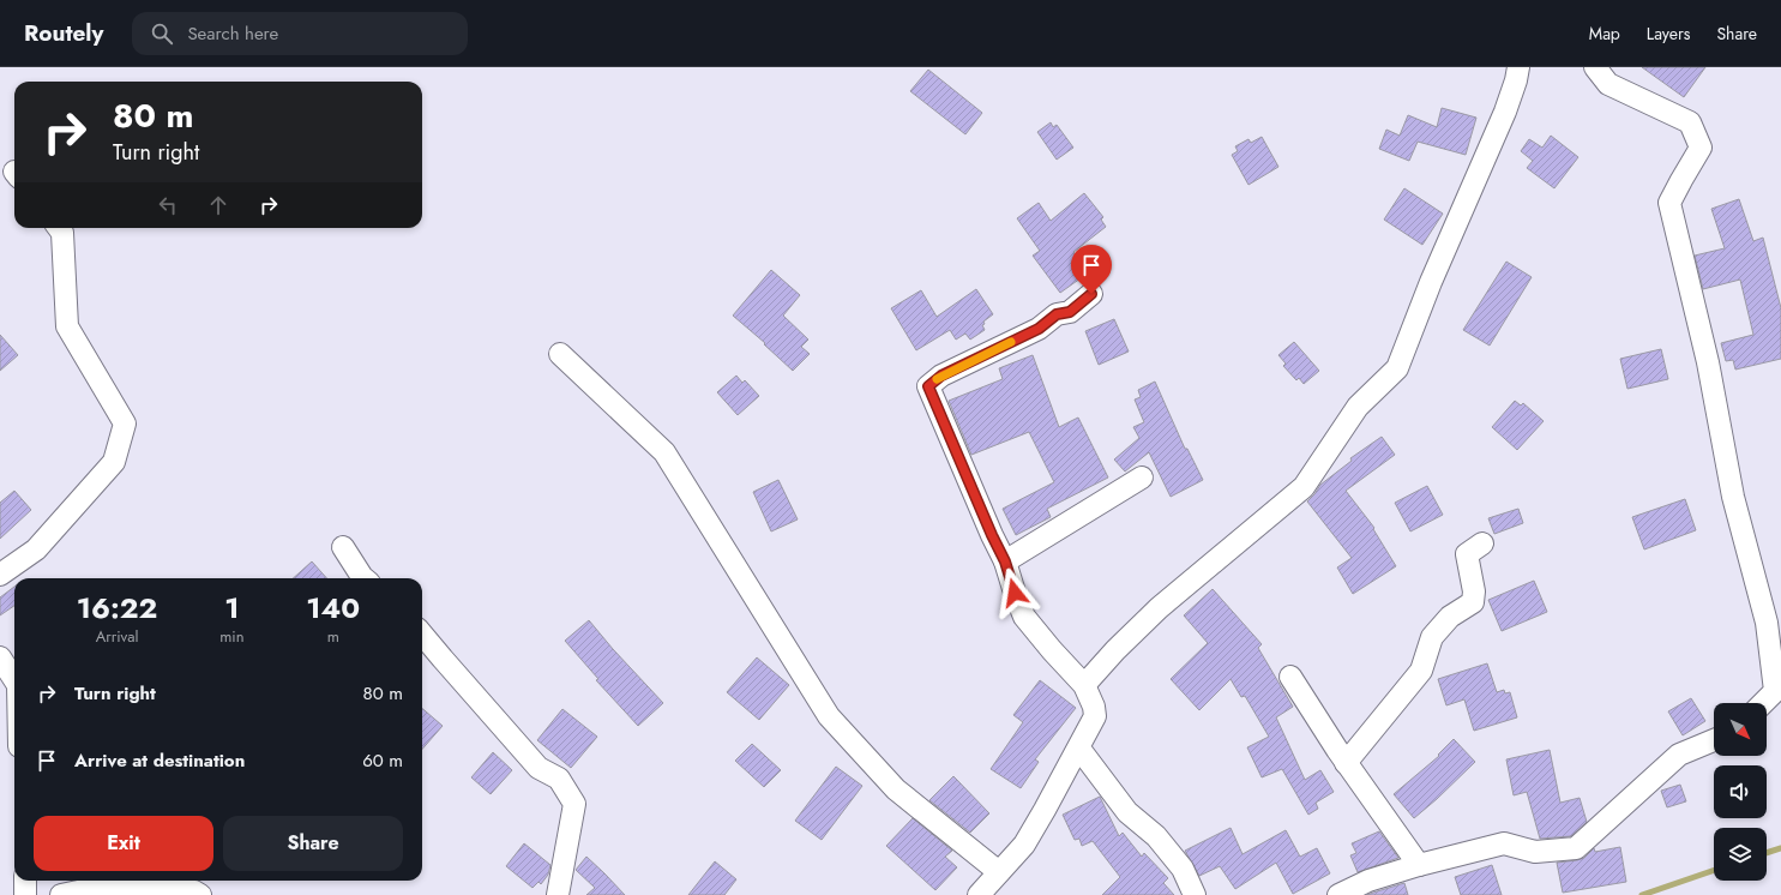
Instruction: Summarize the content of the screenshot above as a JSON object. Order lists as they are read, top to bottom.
{
  "north": "bottom right",
  "page": {
    "header": "Routely",
    "search": "Search here",
    "nav": ["Map", "Layers", "Share"],
    "turn": ["80 m", "Turn right"],
    "eta": [
      "16:22",
      "Arrival",
      "1",
      "min",
      "140",
      "m"
    ],
    "list": [
      {
        "name": "Turn right",
        "value": "80 m"
      },
      {
        "name": "Arrive at destination",
        "value": "60 m"
      }
    ],
    "buttons": ["Exit", "Share"]
  }
}
